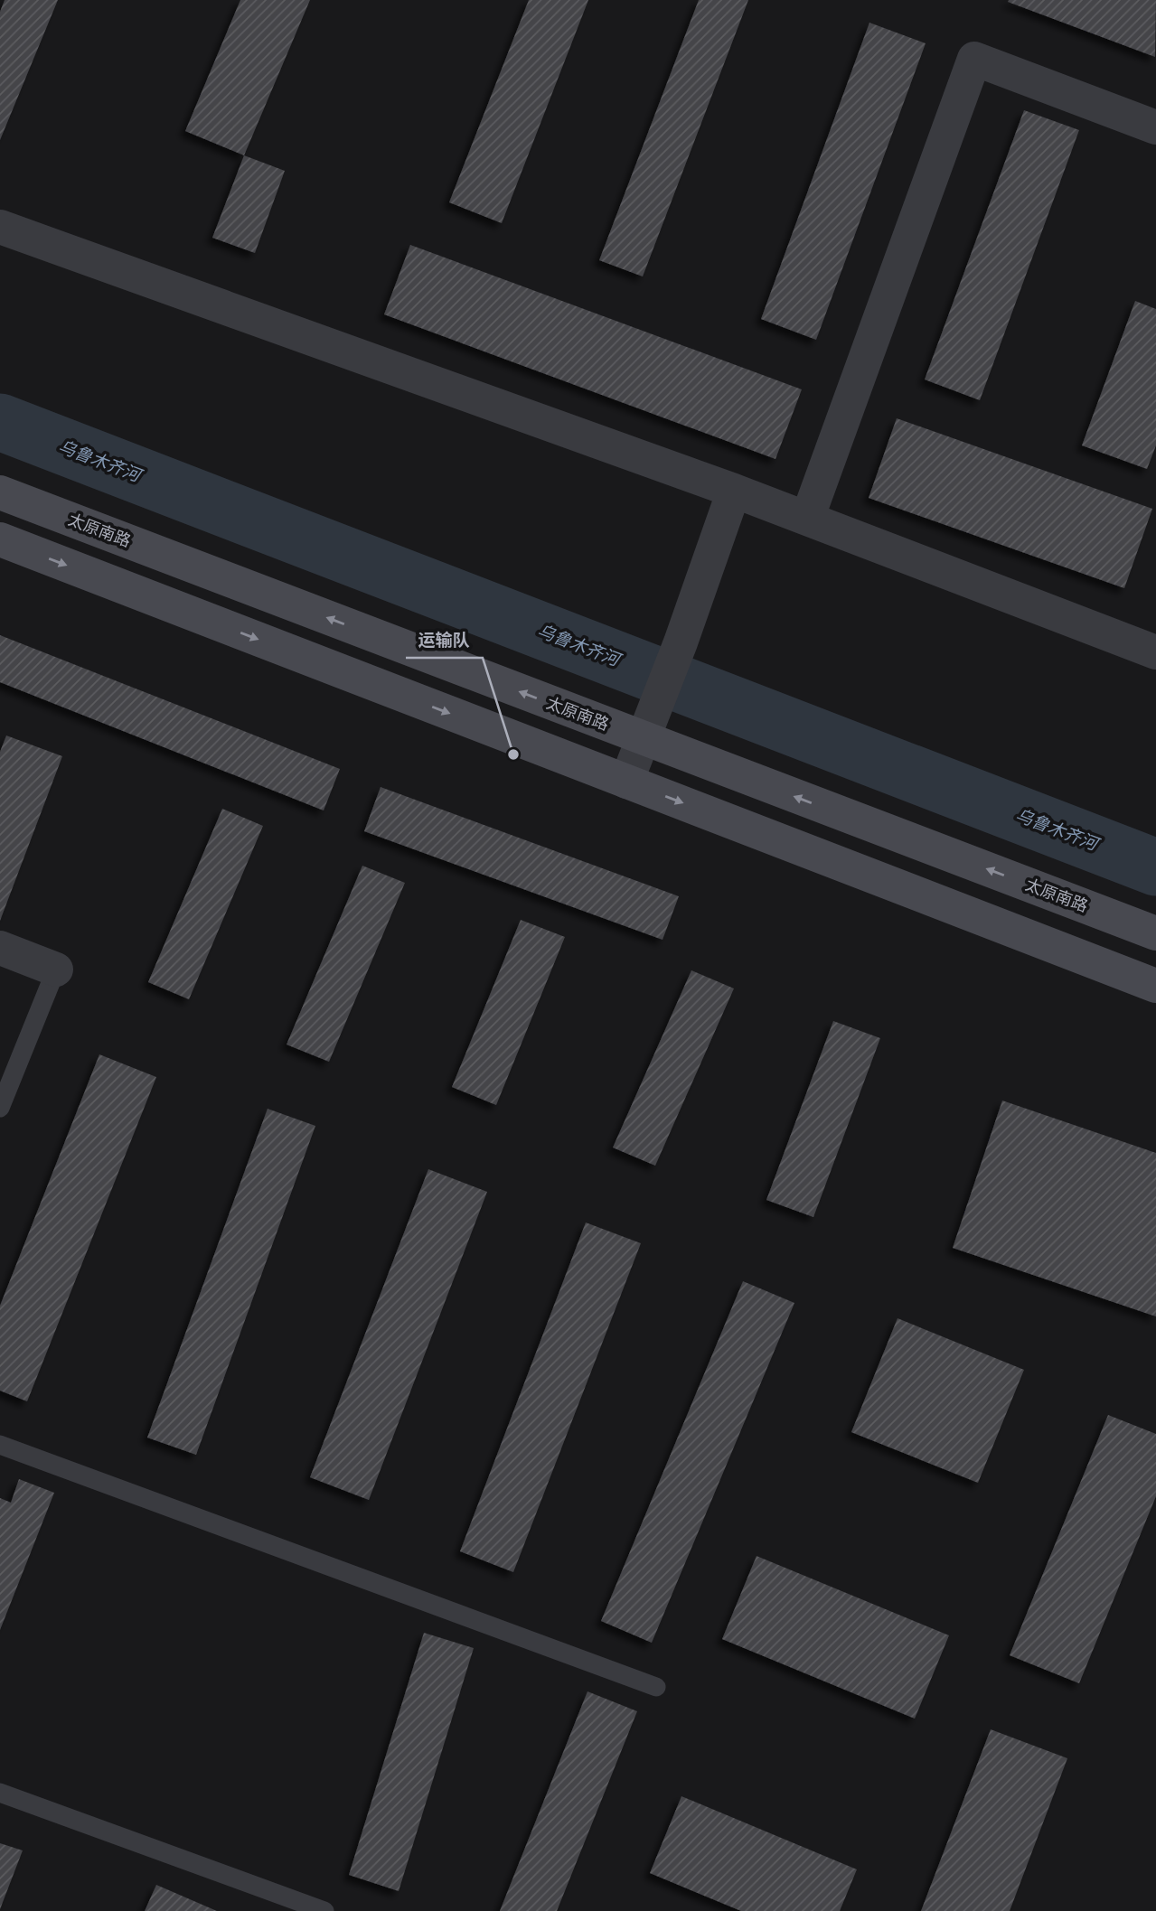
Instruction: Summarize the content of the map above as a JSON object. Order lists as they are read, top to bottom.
{
  "streets": {
    "main road": ["太原南路"]
  },
  "water": ["乌鲁木齐河"],
  "places": ["运输队"]
}
